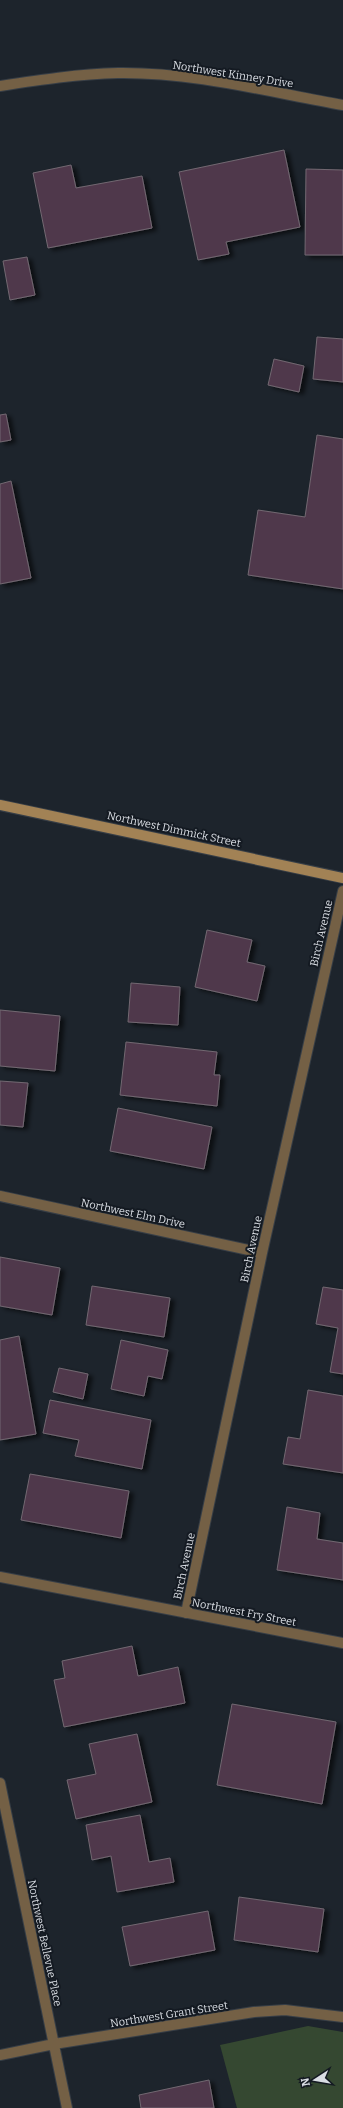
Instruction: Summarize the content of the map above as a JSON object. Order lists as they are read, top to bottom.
{
  "streets": {
    "main road": ["Northwest Dimmick Street"],
    "street": [
      "Northwest Kinney Drive",
      "Birch Avenue",
      "Northwest Elm Drive",
      "Northwest Fry Street",
      "Northwest Bellevue Place",
      "Northwest Grant Street"
    ]
  },
  "crossings": [
    ["Birch Avenue", "Northwest Elm Drive"],
    ["Birch Avenue", "Northwest Fry Street"],
    ["Northwest Bellevue Place", "Northwest Grant Street"]
  ],
  "north": "left"
}
